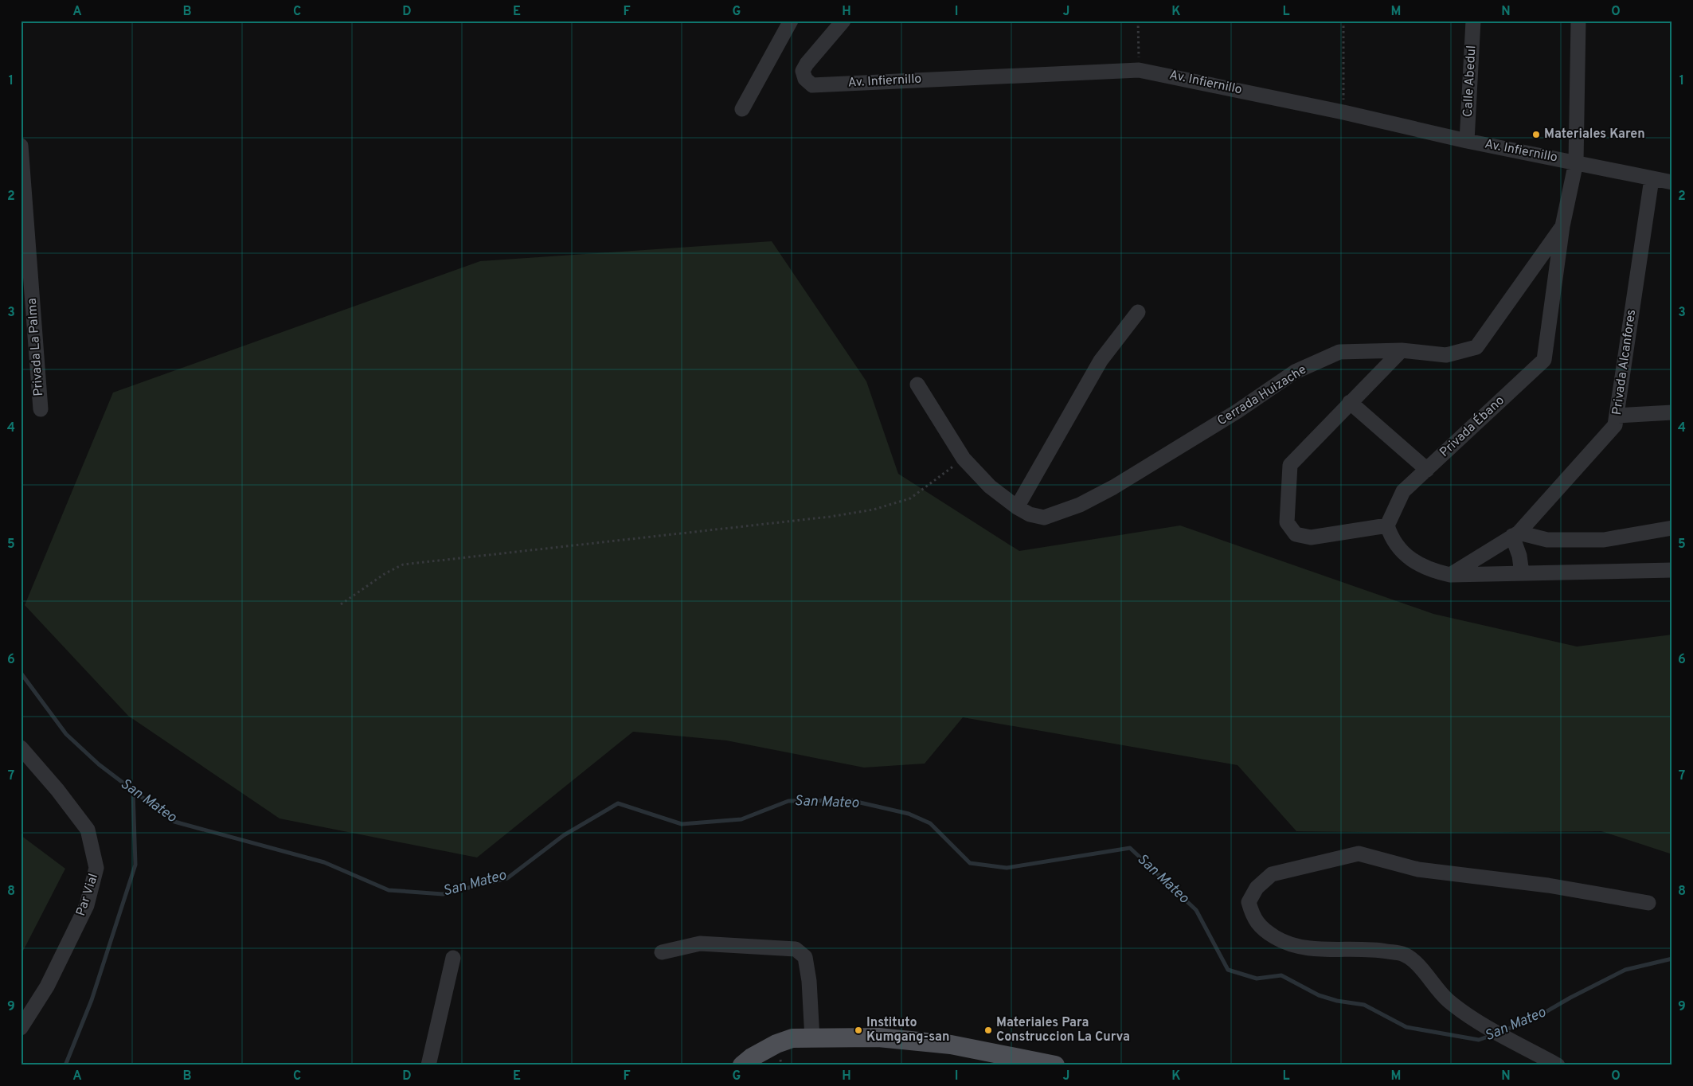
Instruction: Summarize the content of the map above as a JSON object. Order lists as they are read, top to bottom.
{
  "streets": {
    "street": [
      "Av. Infiernillo",
      "Calle Abedul",
      "Privada La Palma",
      "Privada Alcanfores",
      "Cerrada Huizache",
      "Privada Ébano",
      "Par Vial"
    ]
  },
  "crossings": [
    ["Av. Infiernillo", "Calle Abedul"],
    ["Av. Infiernillo", "Privada Alcanfores"],
    ["Av. Infiernillo", "Privada Ébano"],
    ["Cerrada Huizache", "Privada Ébano"]
  ],
  "water": ["San Mateo"],
  "places": ["Materiales Karen", "Instituto Kumgang-san", "Materiales Para Construccion La Curva"],
  "grid": {
    "columns": [
      "A",
      "B",
      "C",
      "D",
      "E",
      "F",
      "G",
      "H",
      "I",
      "J",
      "K",
      "L",
      "M",
      "N",
      "O"
    ],
    "rows": [
      "1",
      "2",
      "3",
      "4",
      "5",
      "6",
      "7",
      "8",
      "9"
    ]
  }
}
